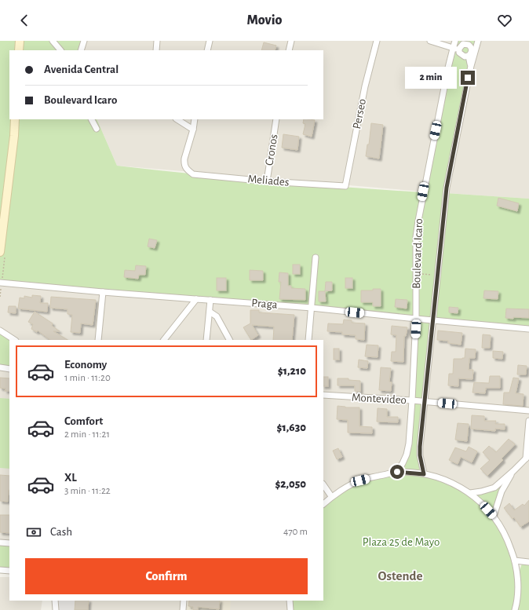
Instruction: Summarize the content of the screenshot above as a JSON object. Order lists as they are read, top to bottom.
{
  "streets": {
    "street": [
      "Perseo",
      "Cronos",
      "Meliades",
      "Boulevard Icaro",
      "Praga",
      "Montevideo"
    ]
  },
  "crossings": [
    ["Perseo", "Meliades"],
    ["Cronos", "Meliades"],
    ["Boulevard Icaro", "Praga"],
    ["Boulevard Icaro", "Montevideo"]
  ],
  "districts": ["Ostende"],
  "parks": ["Plaza 25 de Mayo"],
  "page": {
    "header": "Movio",
    "banner": ["Avenida Central", "Boulevard Icaro"],
    "bubble": "2 min",
    "list": [
      {
        "name": "Economy",
        "note": "1 min · 11:20",
        "value": "$1,210"
      },
      {
        "name": "Comfort",
        "note": "2 min · 11:21",
        "value": "$1,630"
      },
      {
        "name": "XL",
        "note": "3 min · 11:22",
        "value": "$2,050"
      }
    ],
    "pay": ["Cash", "470 m"],
    "buttons": "Confirm"
  }
}
